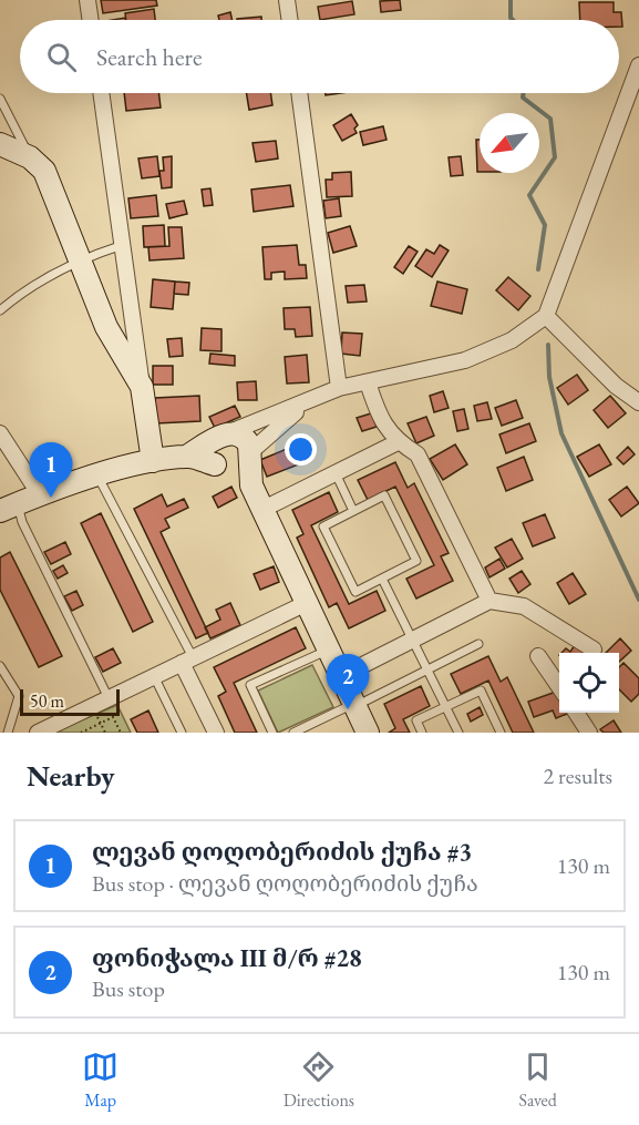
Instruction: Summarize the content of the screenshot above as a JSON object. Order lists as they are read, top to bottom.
{
  "scale_bar": "50 m",
  "north": "bottom left",
  "page": {
    "search": "Search here",
    "pins": ["1", "2"],
    "scale": "50 m",
    "heading": ["Nearby", "2 results"],
    "list": [
      {
        "mark": "1",
        "name": "ლევან ღოღობერიძის ქუჩა #3",
        "note": "Bus stop · ლევან ღოღობერიძის ქუჩა",
        "value": "130 m"
      },
      {
        "mark": "2",
        "name": "ფონიჭალა III მ/რ #28",
        "note": "Bus stop",
        "value": "130 m"
      }
    ],
    "nav": ["Map", "Directions", "Saved"]
  }
}
